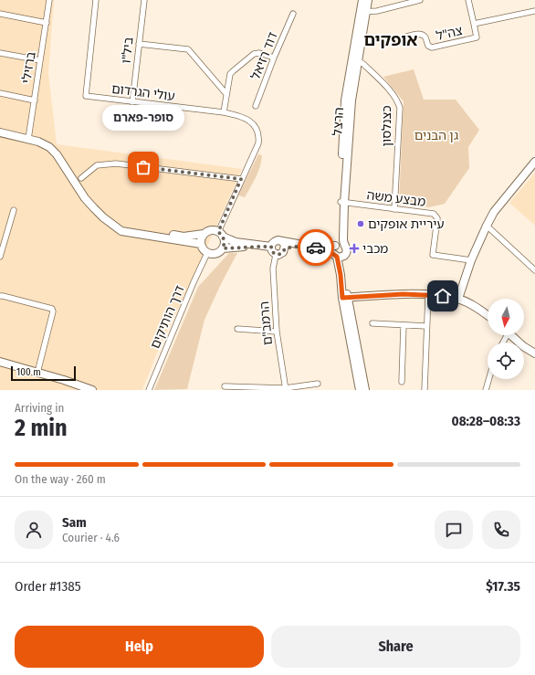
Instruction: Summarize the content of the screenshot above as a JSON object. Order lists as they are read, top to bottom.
{
  "streets": {
    "main road": ["הרצל"],
    "street": [
      "צה\"ל",
      "ביל\"ו",
      "דוד רזיאל",
      "ברזילי",
      "עולי הגרדום",
      "כצנלסון",
      "מבצע משה",
      "דרך הותיקים",
      "הרמב\"ם"
    ]
  },
  "crossings": [
    ["ביל\"ו", "עולי הגרדום"],
    ["הרצל", "כצנלסון"],
    ["הרצל", "מבצע משה"],
    ["כצנלסון", "מבצע משה"]
  ],
  "districts": ["אופקים"],
  "parks": ["גן הבנים"],
  "places": {
    "other": ["סופר-פארם", "עיריית אופקים"],
    "health": ["מכבי"]
  },
  "scale_bar": "100 m",
  "north": "bottom",
  "page": {
    "bubble": "סופר-פארם",
    "scale": "100 m",
    "heading": ["2 min", "Arriving in", "08:28–08:33"],
    "panel": [
      "Sam",
      "Courier · 4.6",
      "Order #1385",
      "$17.35"
    ],
    "bar": "On the way · 260 m",
    "buttons": ["Help", "Share"]
  }
}
